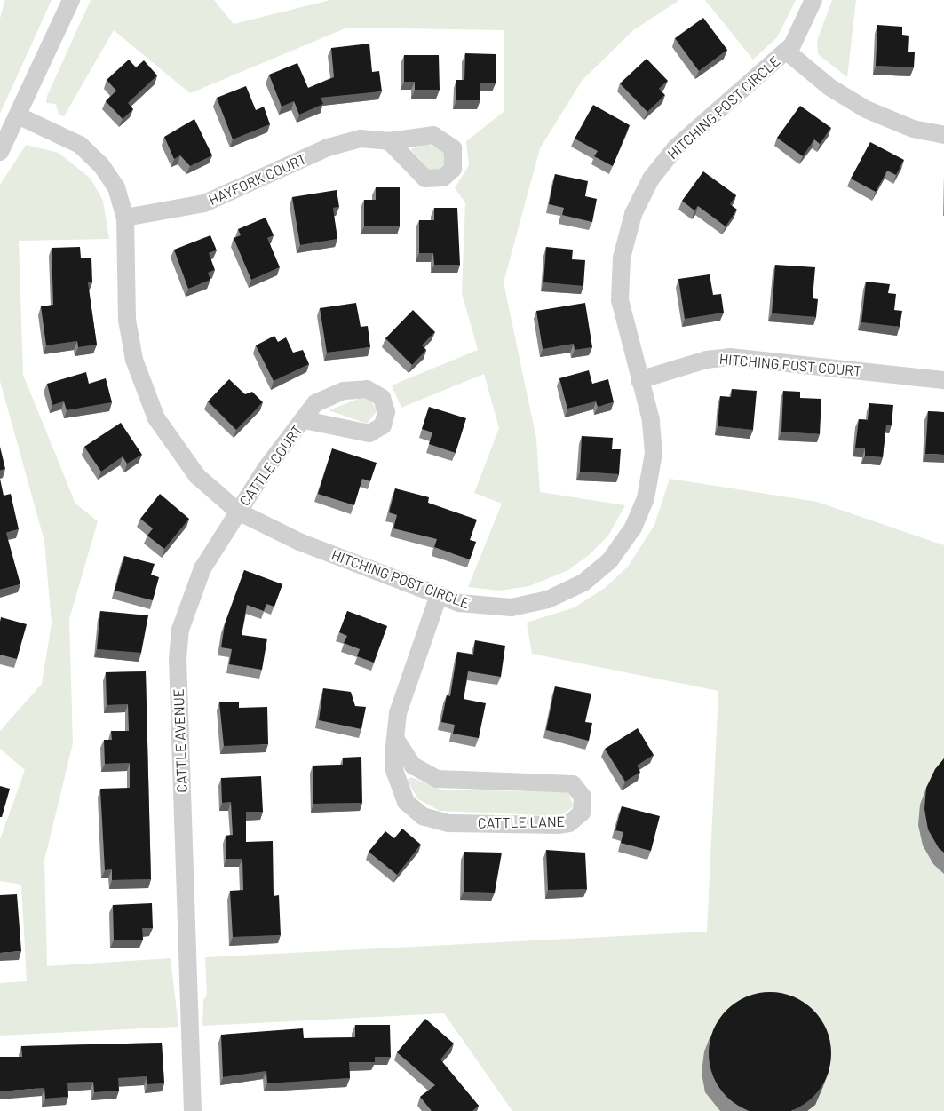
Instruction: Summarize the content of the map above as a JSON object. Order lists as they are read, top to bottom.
{
  "streets": {
    "street": [
      "HITCHING POST CIRCLE",
      "HAYFORK COURT",
      "HITCHING POST COURT",
      "CATTLE COURT",
      "CATTLE AVENUE",
      "CATTLE LANE"
    ]
  },
  "crossings": [
    ["HITCHING POST CIRCLE", "HAYFORK COURT"],
    ["HITCHING POST CIRCLE", "HITCHING POST COURT"],
    ["HITCHING POST CIRCLE", "CATTLE COURT"],
    ["HITCHING POST CIRCLE", "CATTLE AVENUE"],
    ["HITCHING POST CIRCLE", "CATTLE LANE"],
    ["CATTLE COURT", "CATTLE AVENUE"]
  ]
}
